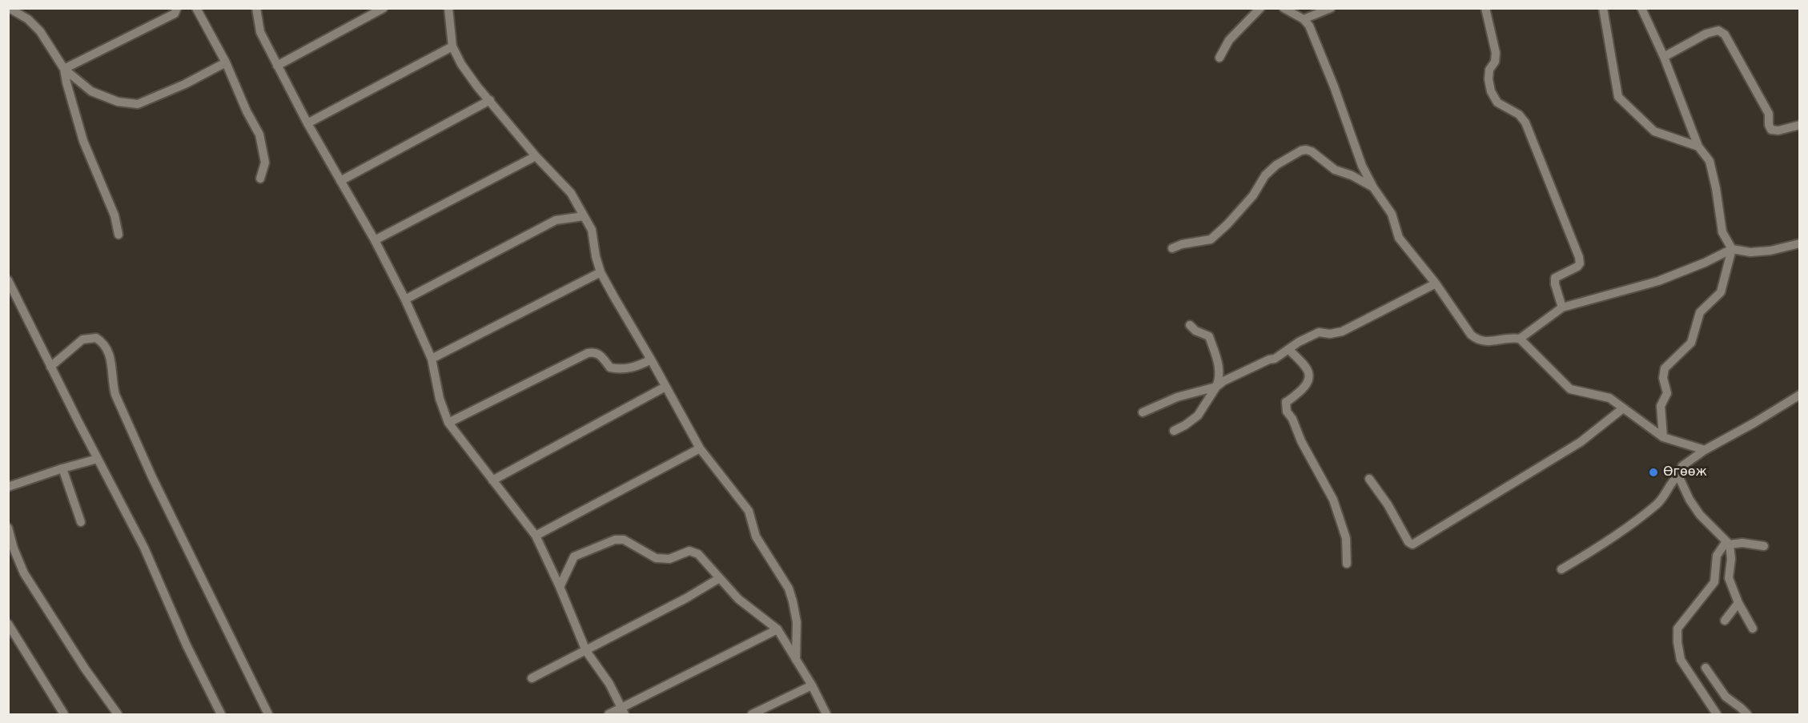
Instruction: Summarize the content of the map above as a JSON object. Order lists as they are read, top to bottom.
{
  "places": ["Өгөөж"]
}
